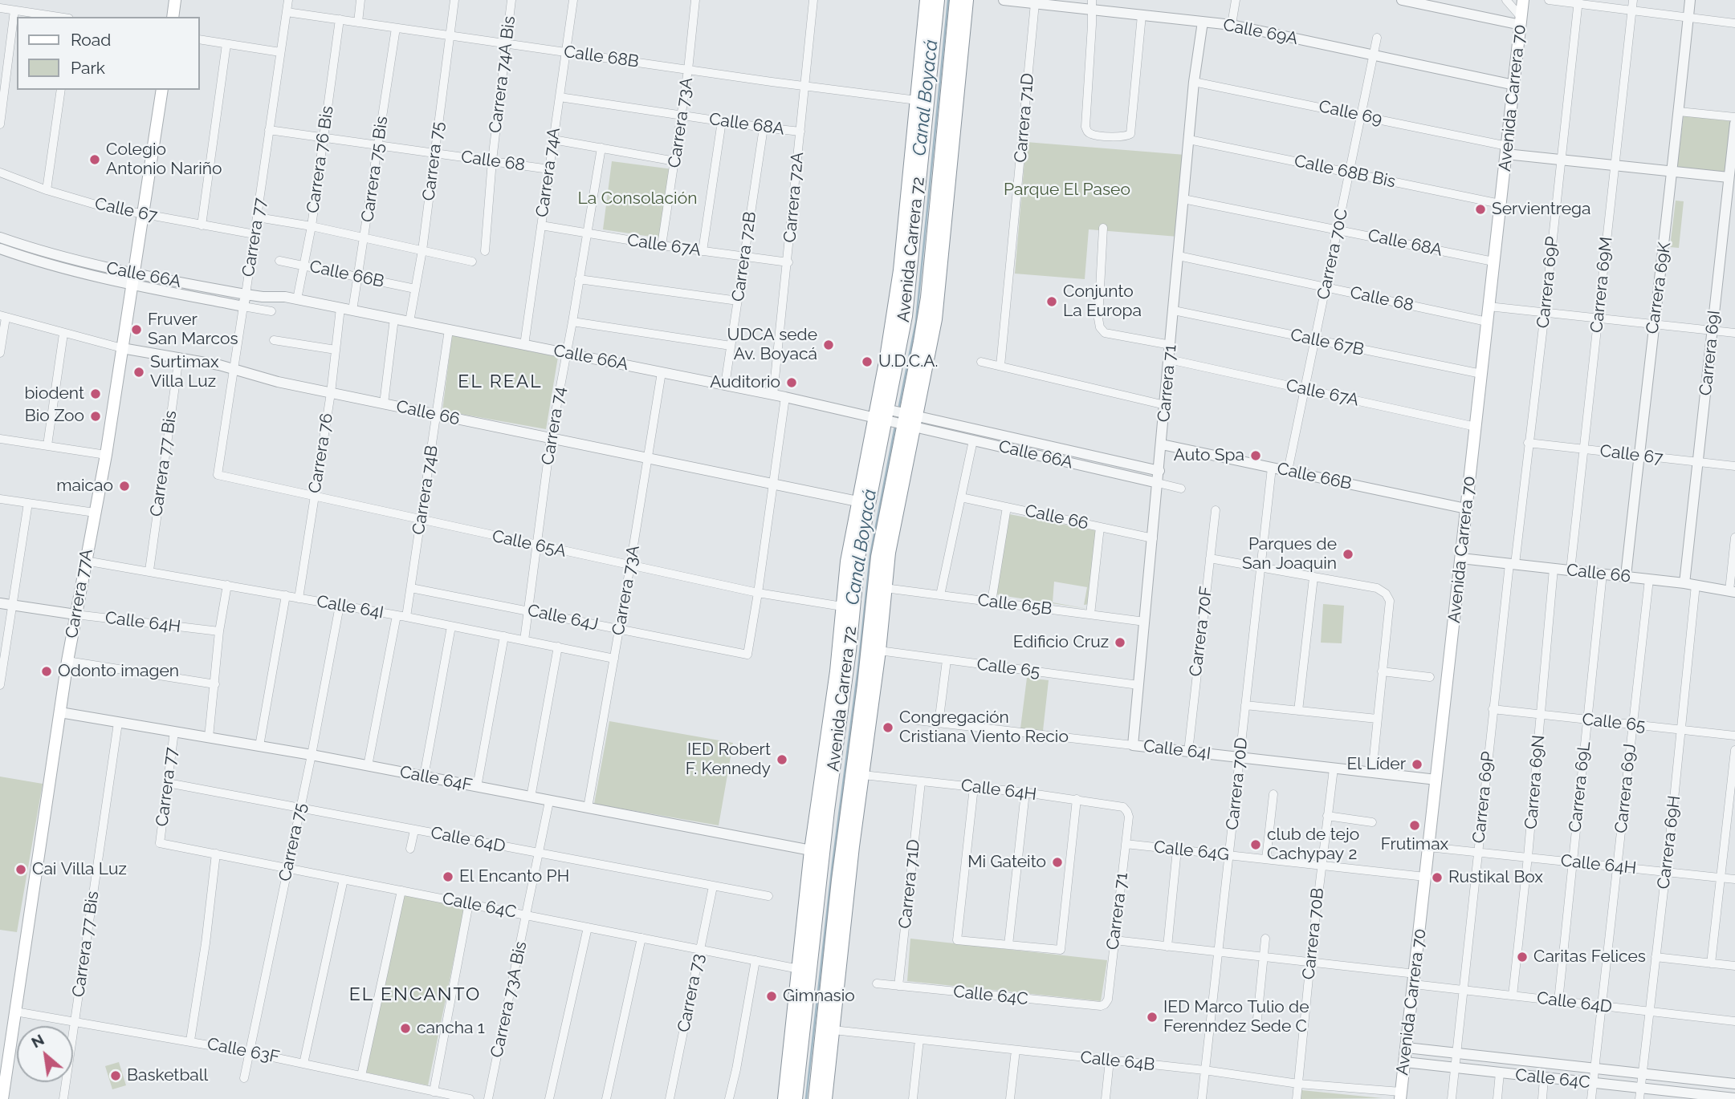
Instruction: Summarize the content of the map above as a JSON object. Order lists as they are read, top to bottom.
{
  "streets": {
    "highway": ["Avenida Carrera 72"],
    "main road": ["Avenida Carrera 70", "Carrera 77A"],
    "street": [
      "Calle 69A",
      "Calle 68B",
      "Carrera 74A Bis",
      "Calle 69",
      "Carrera 71D",
      "Carrera 73A",
      "Calle 68A",
      "Carrera 76 Bis",
      "Carrera 75",
      "Calle 68",
      "Carrera 75 Bis",
      "Calle 68B Bis",
      "Carrera 74A",
      "Carrera 72A",
      "Calle 67",
      "Carrera 77",
      "Calle 67A",
      "Carrera 70C",
      "Carrera 72B",
      "Calle 66B",
      "Calle 66A",
      "Carrera 69P",
      "Carrera 69M",
      "Carrera 69K",
      "Calle 67B",
      "Carrera 69I",
      "Carrera 71",
      "Calle 66",
      "Carrera 74",
      "Carrera 76",
      "Carrera 77 Bis",
      "Carrera 74B",
      "Calle 65A",
      "Calle 65B",
      "Calle 64I",
      "Calle 64J",
      "Calle 64H",
      "Carrera 70F",
      "Calle 65",
      "Calle 64F",
      "Carrera 69N",
      "Carrera 70D",
      "Carrera 69L",
      "Carrera 69J",
      "Calle 64D",
      "Carrera 69H",
      "Calle 64G",
      "Calle 64C",
      "Carrera 70B",
      "Carrera 73",
      "Carrera 73A Bis",
      "Calle 63F",
      "Calle 64B"
    ]
  },
  "crossings": [
    ["Calle 69A", "Avenida Carrera 70"],
    ["Calle 69A", "Carrera 71D"],
    ["Calle 69A", "Carrera 70C"],
    ["Calle 69A", "Carrera 71"],
    ["Calle 68B", "Carrera 74A Bis"],
    ["Calle 68B", "Carrera 73A"],
    ["Calle 68B", "Carrera 76 Bis"],
    ["Calle 68B", "Carrera 75"],
    ["Calle 68B", "Carrera 75 Bis"],
    ["Calle 68B", "Carrera 74A"],
    ["Calle 68B", "Carrera 72A"],
    ["Calle 68B", "Carrera 77"],
    ["Calle 68B", "Avenida Carrera 72"],
    ["Carrera 74A Bis", "Calle 68"],
    ["Avenida Carrera 70", "Calle 69"],
    ["Avenida Carrera 70", "Calle 68A"],
    ["Avenida Carrera 70", "Calle 68"],
    ["Avenida Carrera 70", "Calle 68B Bis"],
    ["Avenida Carrera 70", "Calle 67A"],
    ["Avenida Carrera 70", "Calle 66B"],
    ["Avenida Carrera 70", "Calle 67B"],
    ["Avenida Carrera 70", "Calle 66"],
    ["Avenida Carrera 70", "Calle 64I"],
    ["Avenida Carrera 70", "Calle 64H"],
    ["Avenida Carrera 70", "Calle 64D"],
    ["Avenida Carrera 70", "Calle 64G"],
    ["Avenida Carrera 70", "Calle 64C"],
    ["Avenida Carrera 70", "Calle 64B"],
    ["Calle 69", "Carrera 70C"],
    ["Calle 69", "Carrera 69P"],
    ["Calle 69", "Carrera 69M"],
    ["Calle 69", "Carrera 69K"],
    ["Calle 69", "Carrera 69I"],
    ["Calle 69", "Carrera 71"],
    ["Carrera 71D", "Calle 64H"],
    ["Carrera 71D", "Calle 64C"],
    ["Carrera 73A", "Calle 68A"],
    ["Carrera 73A", "Calle 67A"],
    ["Carrera 73A", "Calle 66A"],
    ["Carrera 73A", "Calle 66"],
    ["Carrera 73A", "Calle 65A"],
    ["Carrera 73A", "Calle 64I"],
    ["Carrera 73A", "Calle 64J"],
    ["Carrera 73A", "Calle 64F"],
    ["Calle 68A", "Carrera 74A"],
    ["Calle 68A", "Carrera 72A"],
    ["Calle 68A", "Carrera 70C"],
    ["Calle 68A", "Carrera 72B"],
    ["Calle 68A", "Carrera 71"],
    ["Carrera 76 Bis", "Calle 68"],
    ["Carrera 76 Bis", "Calle 66B"],
    ["Carrera 76 Bis", "Calle 66A"],
    ["Carrera 75", "Calle 68"],
    ["Carrera 75", "Calle 66B"],
    ["Carrera 75", "Calle 66A"],
    ["Carrera 75", "Calle 64I"],
    ["Carrera 75", "Calle 64F"],
    ["Carrera 75", "Calle 64D"],
    ["Carrera 75", "Calle 64C"],
    ["Carrera 75", "Calle 63F"],
    ["Calle 68", "Carrera 75 Bis"],
    ["Calle 68", "Carrera 74A"],
    ["Calle 68", "Carrera 77"],
    ["Calle 68", "Carrera 70C"],
    ["Calle 68", "Carrera 71"],
    ["Carrera 75 Bis", "Calle 66B"],
    ["Carrera 75 Bis", "Calle 66A"],
    ["Calle 68B Bis", "Carrera 70C"],
    ["Calle 68B Bis", "Carrera 71"],
    ["Carrera 74A", "Calle 67A"],
    ["Carrera 74A", "Calle 66A"],
    ["Carrera 72A", "Calle 67A"],
    ["Carrera 72A", "Calle 66A"],
    ["Calle 67", "Carrera 77"],
    ["Calle 67", "Carrera 69P"],
    ["Calle 67", "Carrera 69M"],
    ["Calle 67", "Carrera 69K"],
    ["Calle 67", "Carrera 69I"],
    ["Calle 67", "Carrera 77A"],
    ["Carrera 77", "Calle 66A"],
    ["Carrera 77", "Calle 66"],
    ["Carrera 77", "Calle 65A"],
    ["Carrera 77", "Calle 64F"],
    ["Carrera 77", "Calle 64D"],
    ["Carrera 77", "Calle 64C"],
    ["Calle 67A", "Carrera 70C"],
    ["Calle 67A", "Carrera 72B"],
    ["Calle 67A", "Carrera 71"],
    ["Calle 67A", "Carrera 74"],
    ["Avenida Carrera 72", "Calle 66A"],
    ["Avenida Carrera 72", "Calle 66"],
    ["Avenida Carrera 72", "Calle 65A"],
    ["Avenida Carrera 72", "Calle 65B"],
    ["Avenida Carrera 72", "Calle 64H"],
    ["Avenida Carrera 72", "Calle 65"],
    ["Avenida Carrera 72", "Calle 64F"],
    ["Avenida Carrera 72", "Calle 64C"],
    ["Avenida Carrera 72", "Calle 64B"],
    ["Carrera 70C", "Calle 66B"],
    ["Carrera 70C", "Calle 67B"],
    ["Carrera 72B", "Calle 66A"],
    ["Calle 66B", "Carrera 71"],
    ["Calle 66B", "Carrera 70D"],
    ["Calle 66A", "Carrera 71"],
    ["Calle 66A", "Carrera 74"],
    ["Calle 66A", "Carrera 76"],
    ["Calle 66A", "Carrera 74B"],
    ["Calle 66A", "Carrera 77A"],
    ["Carrera 69P", "Calle 66"],
    ["Carrera 69P", "Calle 64H"],
    ["Carrera 69P", "Calle 65"],
    ["Carrera 69P", "Calle 64D"],
    ["Carrera 69P", "Calle 64C"],
    ["Carrera 69M", "Calle 66"],
    ["Carrera 69K", "Calle 66"],
    ["Calle 67B", "Carrera 71"],
    ["Carrera 69I", "Calle 66"],
    ["Carrera 71", "Calle 66"],
    ["Carrera 71", "Calle 65B"],
    ["Carrera 71", "Calle 64I"],
    ["Carrera 71", "Calle 64H"],
    ["Carrera 71", "Calle 65"],
    ["Carrera 71", "Calle 64D"],
    ["Carrera 71", "Calle 64G"],
    ["Carrera 71", "Calle 64C"],
    ["Calle 66", "Carrera 74"],
    ["Calle 66", "Carrera 76"],
    ["Calle 66", "Carrera 77 Bis"],
    ["Calle 66", "Carrera 74B"],
    ["Calle 66", "Carrera 77A"],
    ["Calle 66", "Carrera 69N"],
    ["Calle 66", "Carrera 69L"],
    ["Calle 66", "Carrera 69J"],
    ["Calle 66", "Carrera 69H"],
    ["Carrera 74", "Calle 65A"],
    ["Carrera 74", "Calle 64I"],
    ["Carrera 74", "Calle 64J"],
    ["Carrera 76", "Calle 65A"],
    ["Carrera 76", "Calle 64I"],
    ["Carrera 77 Bis", "Calle 64I"],
    ["Carrera 77 Bis", "Calle 64F"],
    ["Carrera 77 Bis", "Calle 63F"],
    ["Carrera 74B", "Calle 65A"],
    ["Carrera 74B", "Calle 64I"],
    ["Carrera 74B", "Calle 64J"],
    ["Calle 65A", "Calle 64J"],
    ["Carrera 77A", "Calle 64I"],
    ["Carrera 77A", "Calle 64H"],
    ["Carrera 77A", "Calle 64F"],
    ["Carrera 77A", "Calle 63F"],
    ["Calle 64I", "Carrera 70F"],
    ["Calle 64I", "Carrera 70D"],
    ["Calle 64I", "Carrera 70B"],
    ["Calle 64H", "Carrera 69N"],
    ["Calle 64H", "Carrera 69L"],
    ["Calle 64H", "Carrera 69J"],
    ["Calle 64H", "Carrera 69H"],
    ["Calle 65", "Carrera 69N"],
    ["Calle 65", "Carrera 69L"],
    ["Calle 65", "Carrera 69J"],
    ["Calle 65", "Carrera 69H"],
    ["Calle 64F", "Carrera 73A Bis"],
    ["Carrera 69N", "Calle 64D"],
    ["Carrera 70D", "Calle 64D"],
    ["Carrera 70D", "Calle 64G"],
    ["Carrera 70D", "Calle 64B"],
    ["Carrera 69L", "Calle 64D"],
    ["Carrera 69J", "Calle 64D"],
    ["Carrera 69J", "Calle 64C"],
    ["Calle 64D", "Carrera 69H"],
    ["Calle 64D", "Carrera 70B"],
    ["Calle 64D", "Carrera 73"],
    ["Calle 64D", "Carrera 73A Bis"],
    ["Carrera 69H", "Calle 64C"],
    ["Calle 64G", "Carrera 70B"],
    ["Calle 64C", "Carrera 73"],
    ["Calle 64C", "Carrera 73A Bis"],
    ["Carrera 70B", "Calle 64B"]
  ],
  "districts": ["EL REAL", "EL ENCANTO"],
  "water": ["Canal Boyacá"],
  "parks": ["Parque El Paseo", "La Consolación"],
  "places": [
    "Colegio Antonio Nariño",
    "Servientrega",
    "Conjunto La Europa",
    "Fruver San Marcos",
    "UDCA sede Av. Boyacá",
    "U.D.C.A.",
    "Surtimax Villa Luz",
    "Auditorio",
    "biodent",
    "Bio Zoo",
    "Auto Spa",
    "maicao",
    "Parques de San Joaquin",
    "Edificio Cruz",
    "Odonto imagen",
    "Congregación Cristiana Viento Recio",
    "IED Robert F. Kennedy",
    "El Líder",
    "Frutimax",
    "club de tejo Cachypay 2",
    "Mi Gateito",
    "Cai Villa Luz",
    "El Encanto PH",
    "Rustikal Box",
    "Caritas Felices",
    "Gimnasio",
    "IED Marco Tulio de Ferenndez Sede C",
    "cancha 1",
    "Basketball"
  ],
  "legend": ["Road", "Park"],
  "north": "top left"
}
